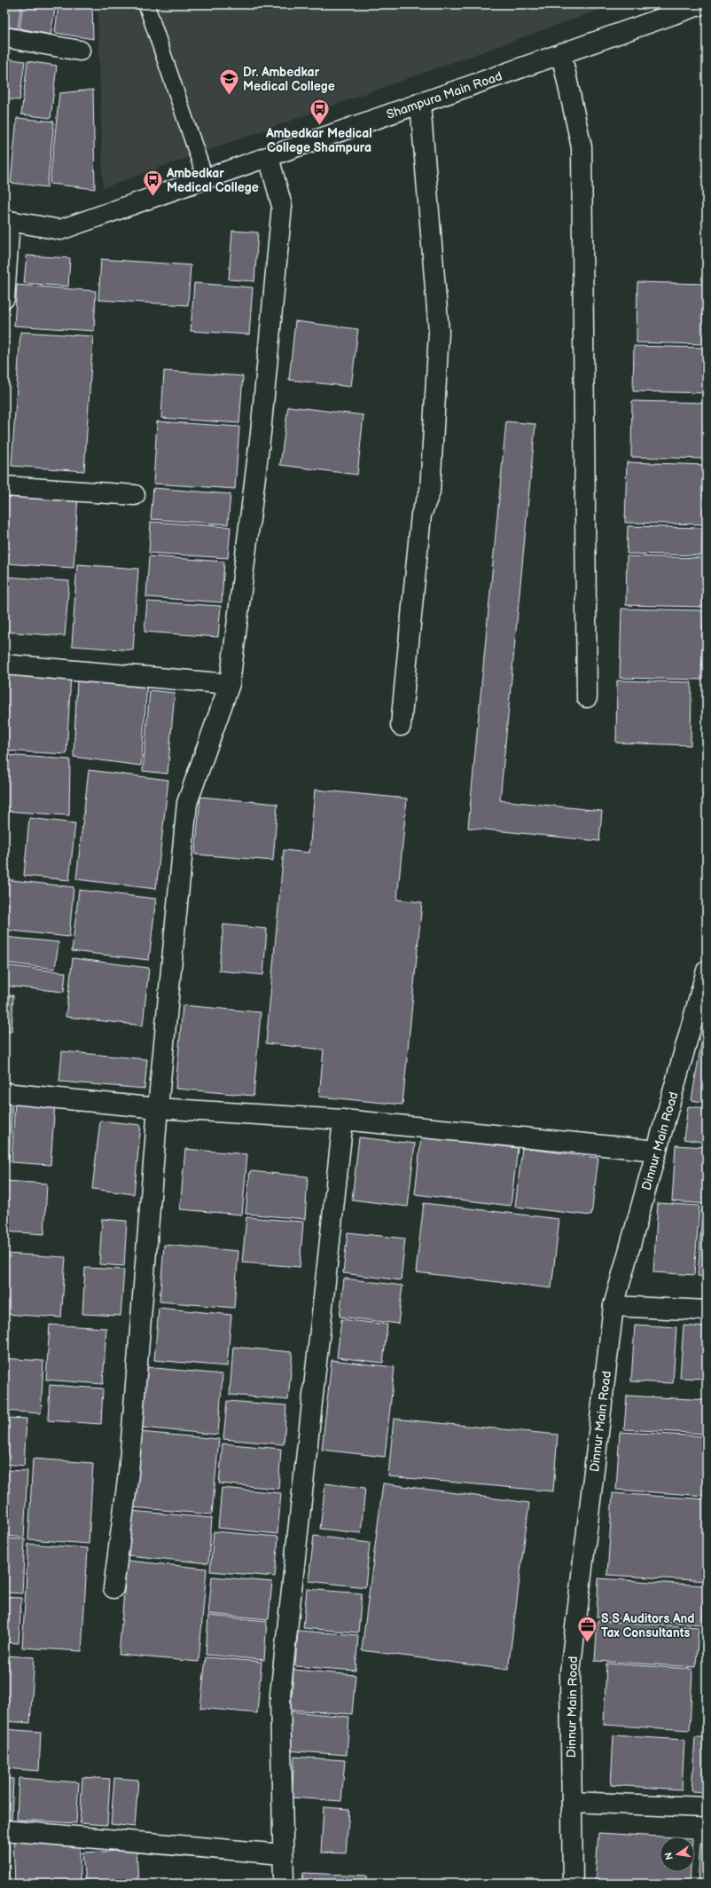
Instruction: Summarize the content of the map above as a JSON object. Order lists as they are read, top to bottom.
{
  "streets": {
    "street": ["Shampura Main Road", "Dinnur Main Road"]
  },
  "places": {
    "school or university": ["Dr. Ambedkar Medical College"],
    "bus stop": ["Ambedkar Medical College Shampura", "Ambedkar Medical College"],
    "office": ["S S Auditors And Tax Consultants"]
  },
  "north": "left"
}
